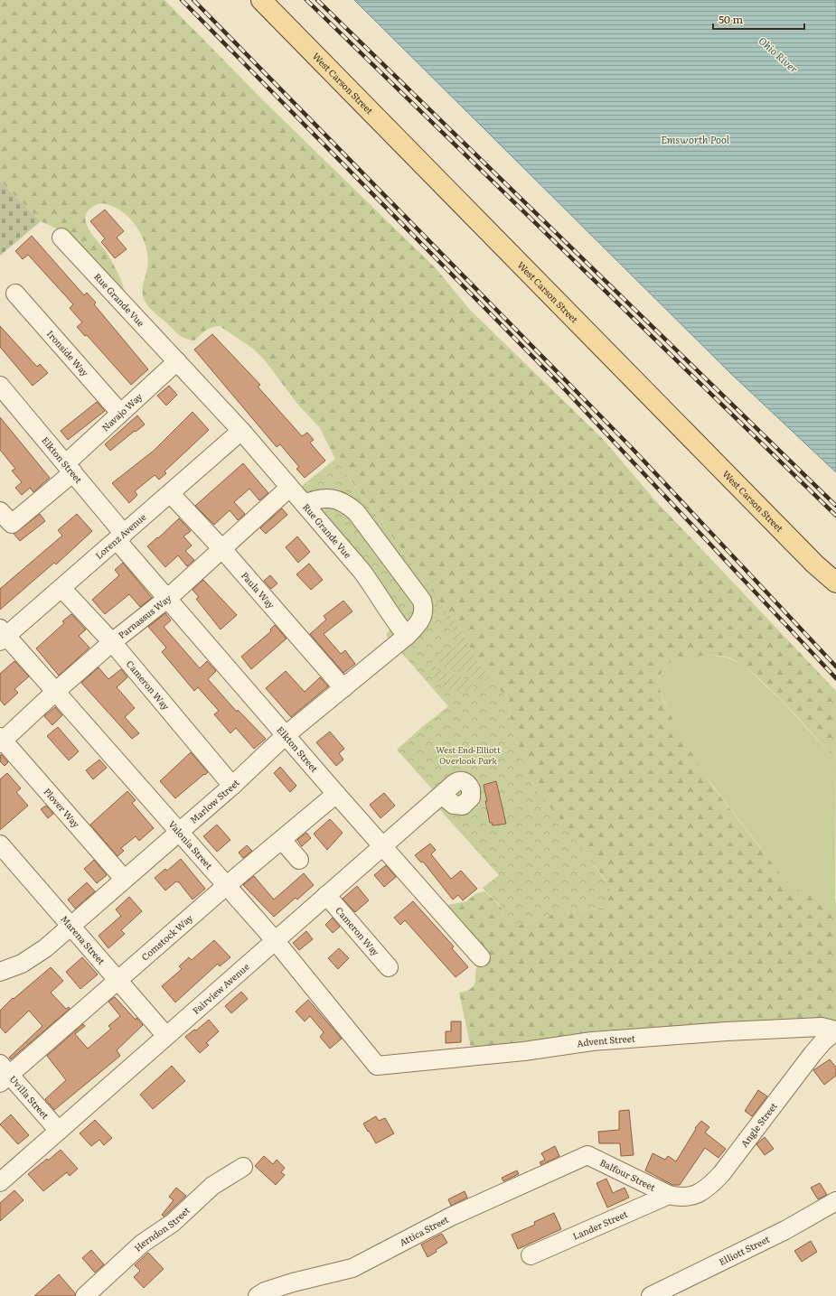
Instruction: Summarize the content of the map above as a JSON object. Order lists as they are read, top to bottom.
{
  "streets": {
    "main road": ["West Carson Street"],
    "street": [
      "Rue Grande Vue",
      "Ironside Way",
      "Navajo Way",
      "Elkton Street",
      "Lorenz Avenue",
      "Paula Way",
      "Parnassus Way",
      "Cameron Way",
      "Marlow Street",
      "Plover Way",
      "Valonia Street",
      "Comstock Way",
      "Marena Street",
      "Fairview Avenue",
      "Advent Street",
      "Uvilla Street",
      "Angle Street",
      "Balfour Street",
      "Lander Street",
      "Herndon Street",
      "Attica Street",
      "Elliott Street"
    ]
  },
  "crossings": [
    ["Rue Grande Vue", "Navajo Way"],
    ["Rue Grande Vue", "Lorenz Avenue"],
    ["Rue Grande Vue", "Parnassus Way"],
    ["Rue Grande Vue", "Marlow Street"],
    ["Ironside Way", "Navajo Way"],
    ["Navajo Way", "Elkton Street"],
    ["Elkton Street", "Lorenz Avenue"],
    ["Elkton Street", "Parnassus Way"],
    ["Elkton Street", "Marlow Street"],
    ["Elkton Street", "Comstock Way"],
    ["Elkton Street", "Fairview Avenue"],
    ["Lorenz Avenue", "Paula Way"],
    ["Lorenz Avenue", "Cameron Way"],
    ["Lorenz Avenue", "Valonia Street"],
    ["Paula Way", "Parnassus Way"],
    ["Paula Way", "Marlow Street"],
    ["Parnassus Way", "Cameron Way"],
    ["Parnassus Way", "Plover Way"],
    ["Parnassus Way", "Valonia Street"],
    ["Cameron Way", "Marlow Street"],
    ["Cameron Way", "Fairview Avenue"],
    ["Marlow Street", "Plover Way"],
    ["Marlow Street", "Valonia Street"],
    ["Marlow Street", "Marena Street"],
    ["Valonia Street", "Comstock Way"],
    ["Valonia Street", "Fairview Avenue"],
    ["Valonia Street", "Advent Street"],
    ["Comstock Way", "Marena Street"],
    ["Comstock Way", "Uvilla Street"],
    ["Marena Street", "Fairview Avenue"],
    ["Fairview Avenue", "Uvilla Street"],
    ["Advent Street", "Angle Street"],
    ["Angle Street", "Balfour Street"],
    ["Angle Street", "Lander Street"],
    ["Balfour Street", "Lander Street"],
    ["Balfour Street", "Attica Street"]
  ],
  "water": ["Ohio River", "Emsworth Pool"],
  "parks": ["West End-Elliott Overlook Park"],
  "scale_bar": "50 m"
}
